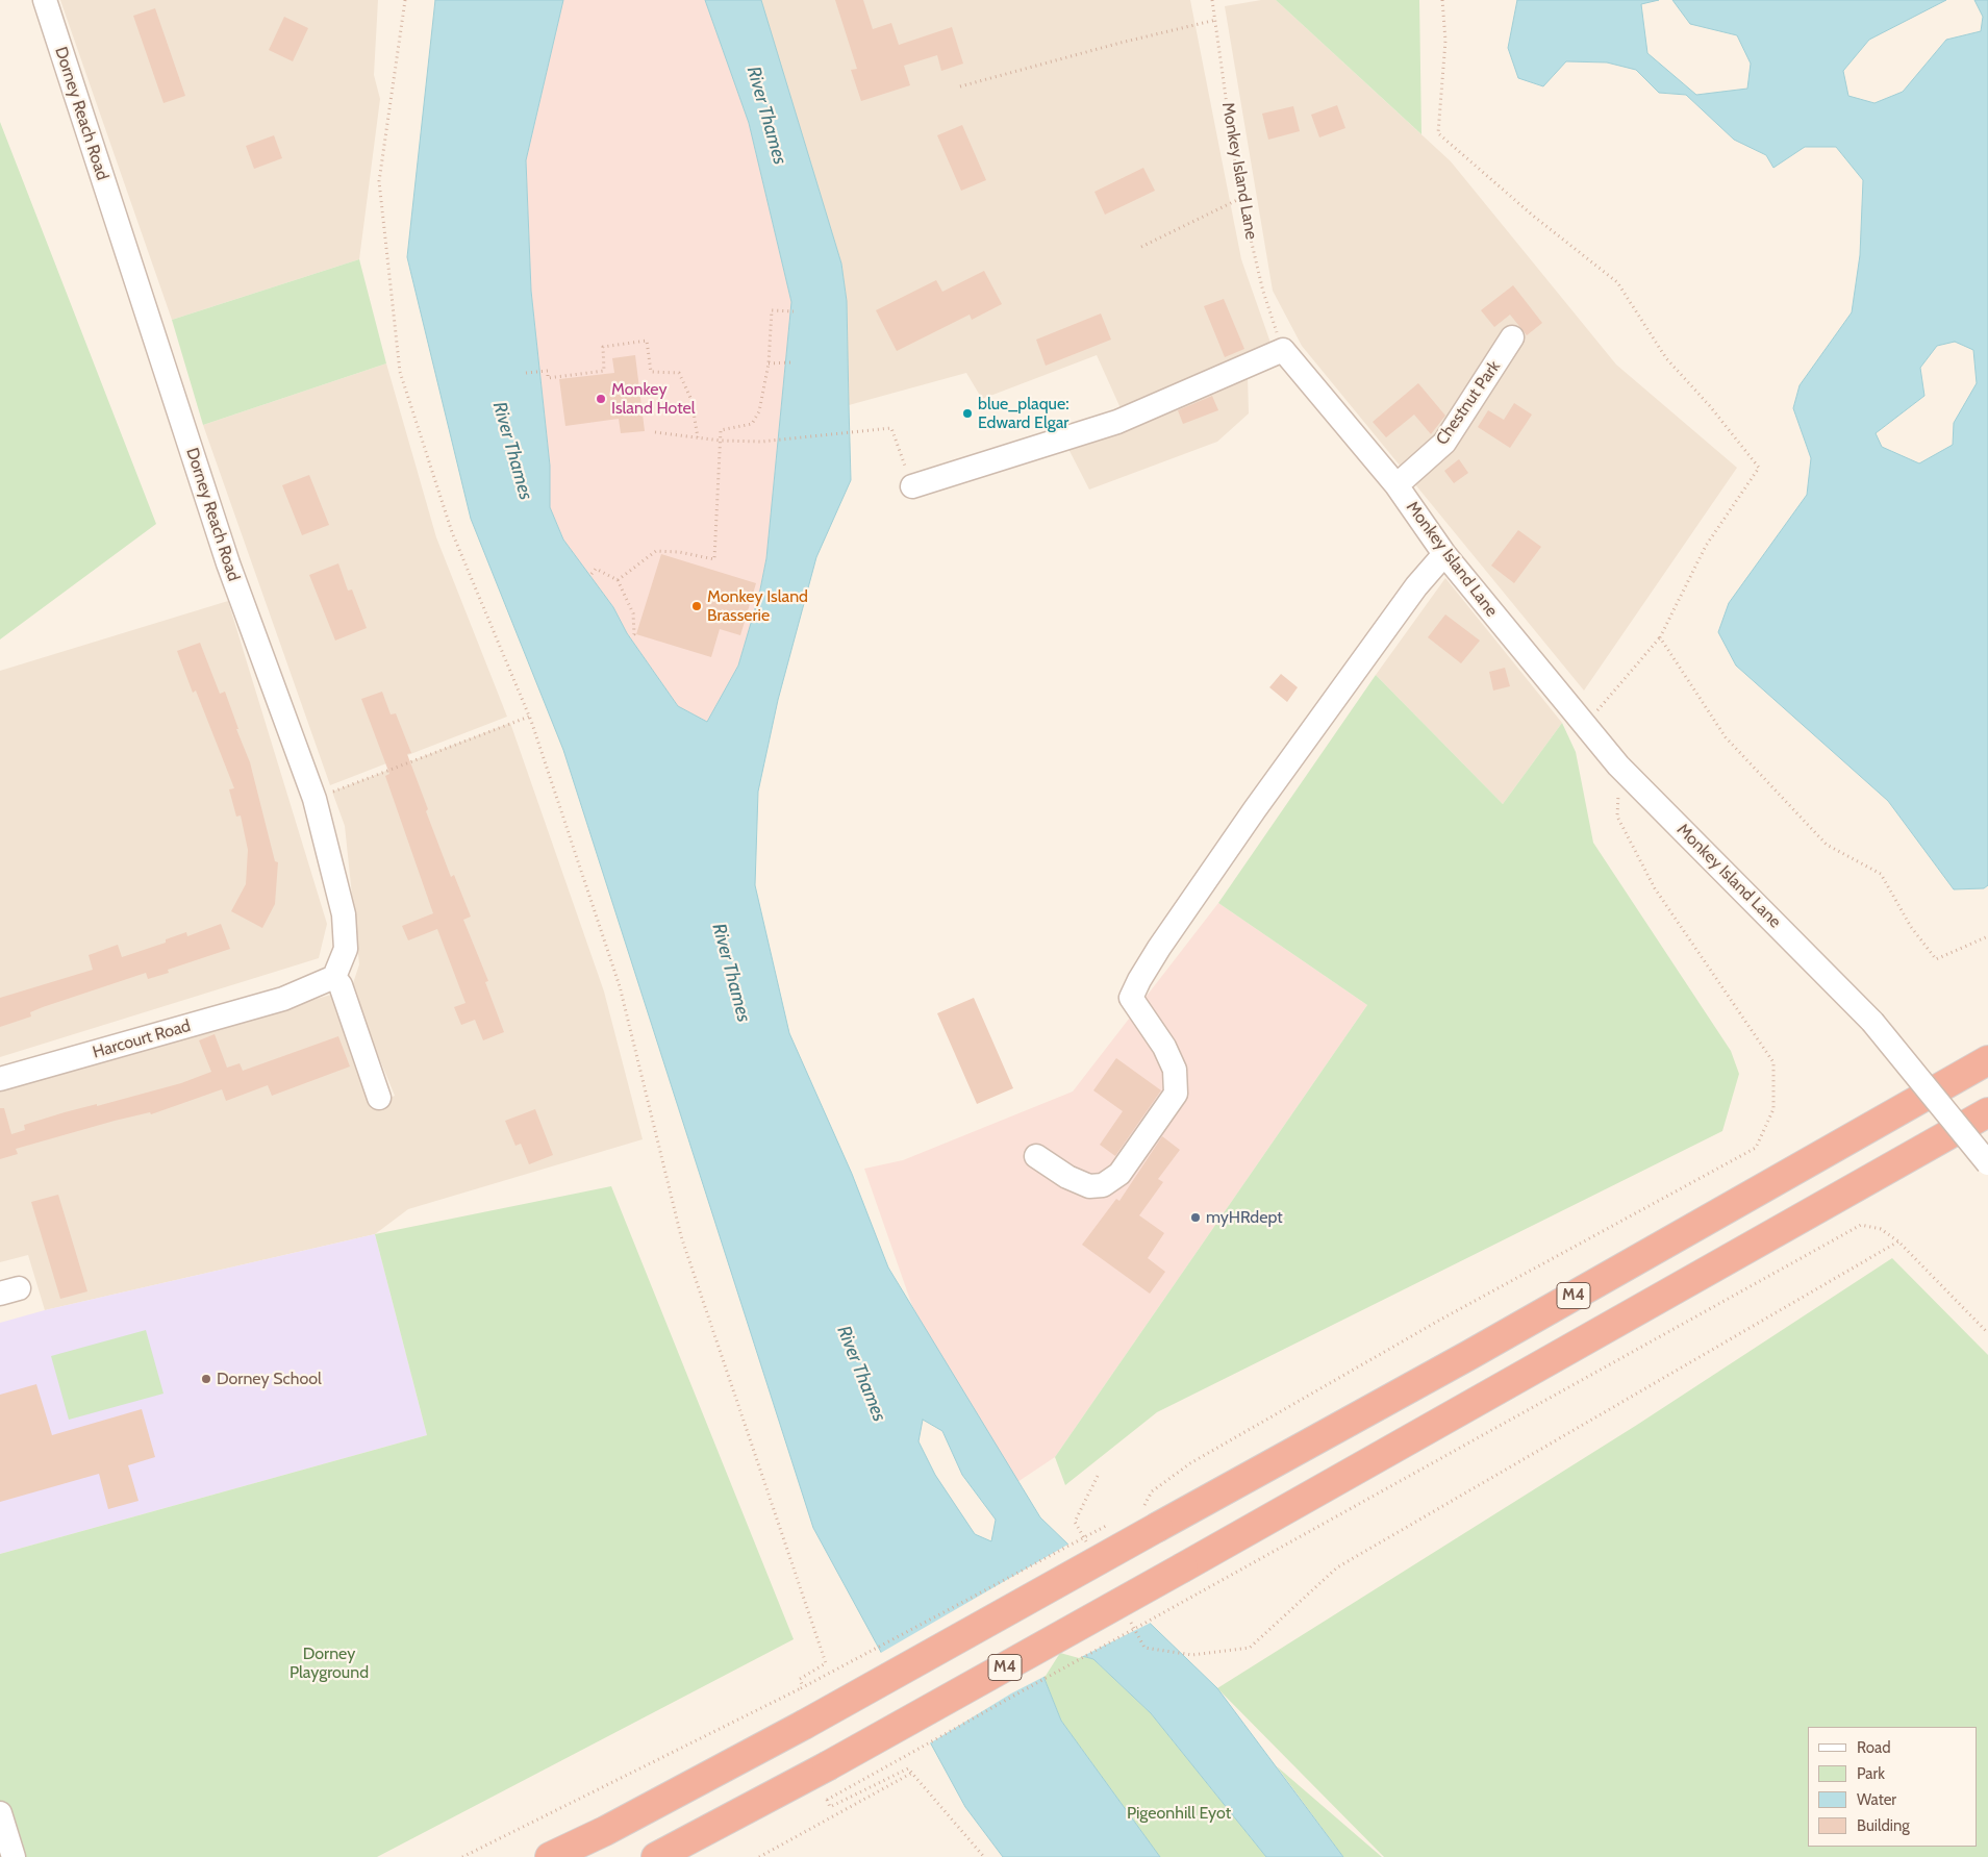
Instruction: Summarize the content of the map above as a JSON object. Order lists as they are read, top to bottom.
{
  "streets": {
    "highway": ["M4"],
    "street": [
      "Dorney Reach Road",
      "Monkey Island Lane",
      "Chestnut Park",
      "Harcourt Road"
    ]
  },
  "crossings": [
    ["Dorney Reach Road", "Harcourt Road"],
    ["Monkey Island Lane", "Chestnut Park"]
  ],
  "water": ["River Thames"],
  "parks": ["Dorney Playground", "Pigeonhill Eyot"],
  "places": [
    "Monkey Island Hotel",
    "blue_plaque: Edward Elgar",
    "Monkey Island Brasserie",
    "myHRdept",
    "Dorney School"
  ],
  "legend": [
    "Road",
    "Park",
    "Water",
    "Building"
  ]
}
